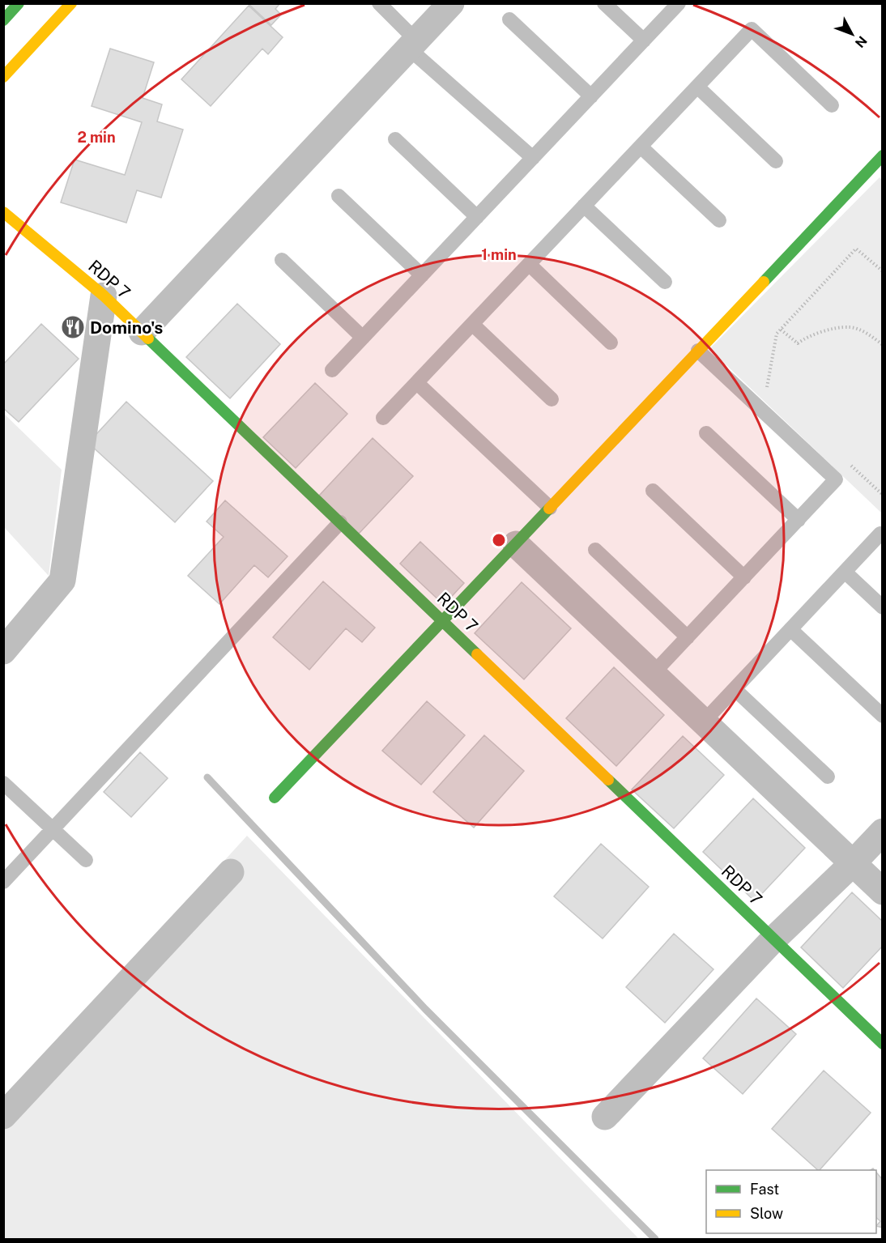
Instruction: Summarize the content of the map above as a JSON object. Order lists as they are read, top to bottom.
{
  "streets": {
    "street": ["RDP 7"]
  },
  "places": {
    "restaurant": ["Domino's"]
  },
  "legend": ["Fast", "Slow"],
  "north": "bottom right",
  "rings": ["2 min", "1 min"]
}
